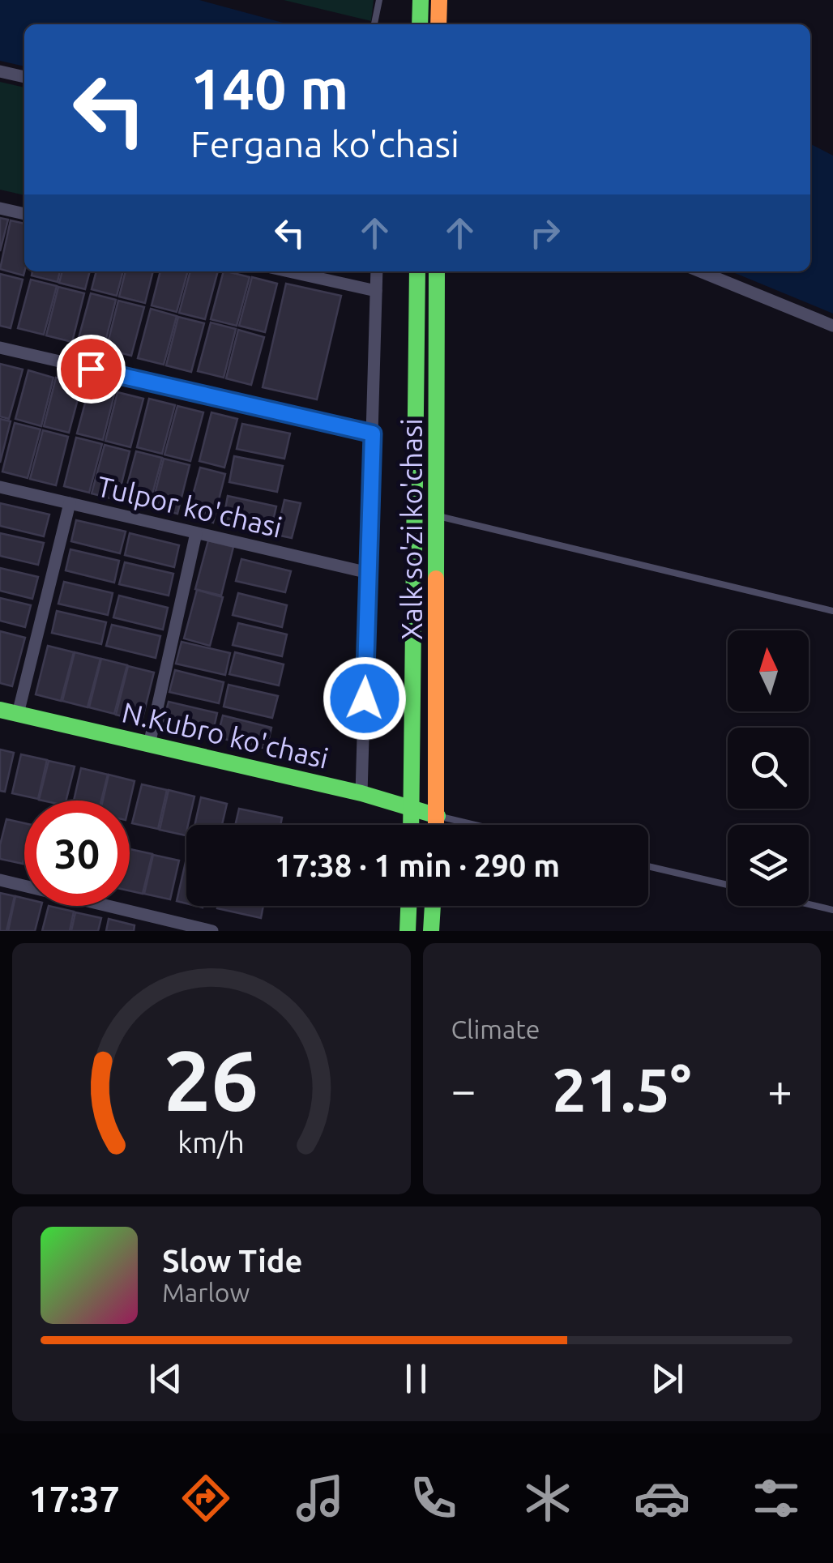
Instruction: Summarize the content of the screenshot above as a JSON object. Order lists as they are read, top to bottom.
{
  "streets": {
    "main road": ["Xalk so'zi ko'chasi", "N.Kubro ko'chasi"],
    "street": ["Tulpor ko'chasi"]
  },
  "crossings": [
    ["Xalk so'zi ko'chasi", "N.Kubro ko'chasi"]
  ],
  "north": "top",
  "page": {
    "turn": ["140 m", "Fergana ko'chasi"],
    "limit": "30",
    "trip": "17:38 · 1 min · 290 m",
    "tile": "Climate",
    "heat": ["−", "21.5°", "+"],
    "song": ["Slow Tide", "Marlow"],
    "tabs": "17:37",
    "gauge": ["26", "km/h"]
  }
}
